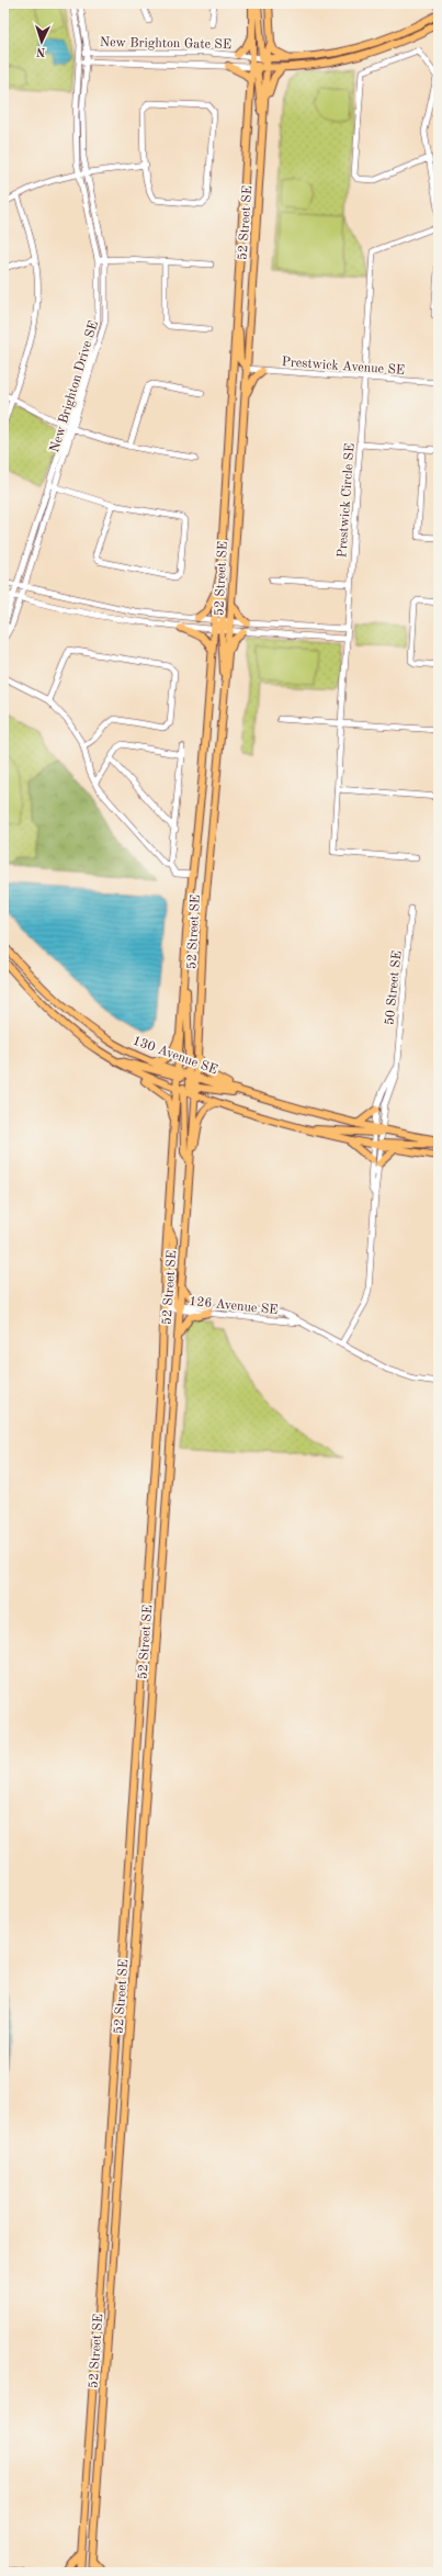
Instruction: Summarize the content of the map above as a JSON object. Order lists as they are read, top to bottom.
{
  "streets": {
    "main road": ["52 Street SE", "130 Avenue SE"],
    "street": [
      "New Brighton Gate SE",
      "Prestwick Avenue SE",
      "New Brighton Drive SE",
      "Prestwick Circle SE",
      "50 Street SE",
      "126 Avenue SE"
    ]
  },
  "crossings": [
    ["New Brighton Gate SE", "52 Street SE"],
    ["New Brighton Gate SE", "New Brighton Drive SE"],
    ["52 Street SE", "Prestwick Avenue SE"],
    ["52 Street SE", "130 Avenue SE"],
    ["52 Street SE", "126 Avenue SE"],
    ["Prestwick Avenue SE", "Prestwick Circle SE"],
    ["50 Street SE", "130 Avenue SE"],
    ["50 Street SE", "126 Avenue SE"]
  ],
  "north": "bottom"
}
